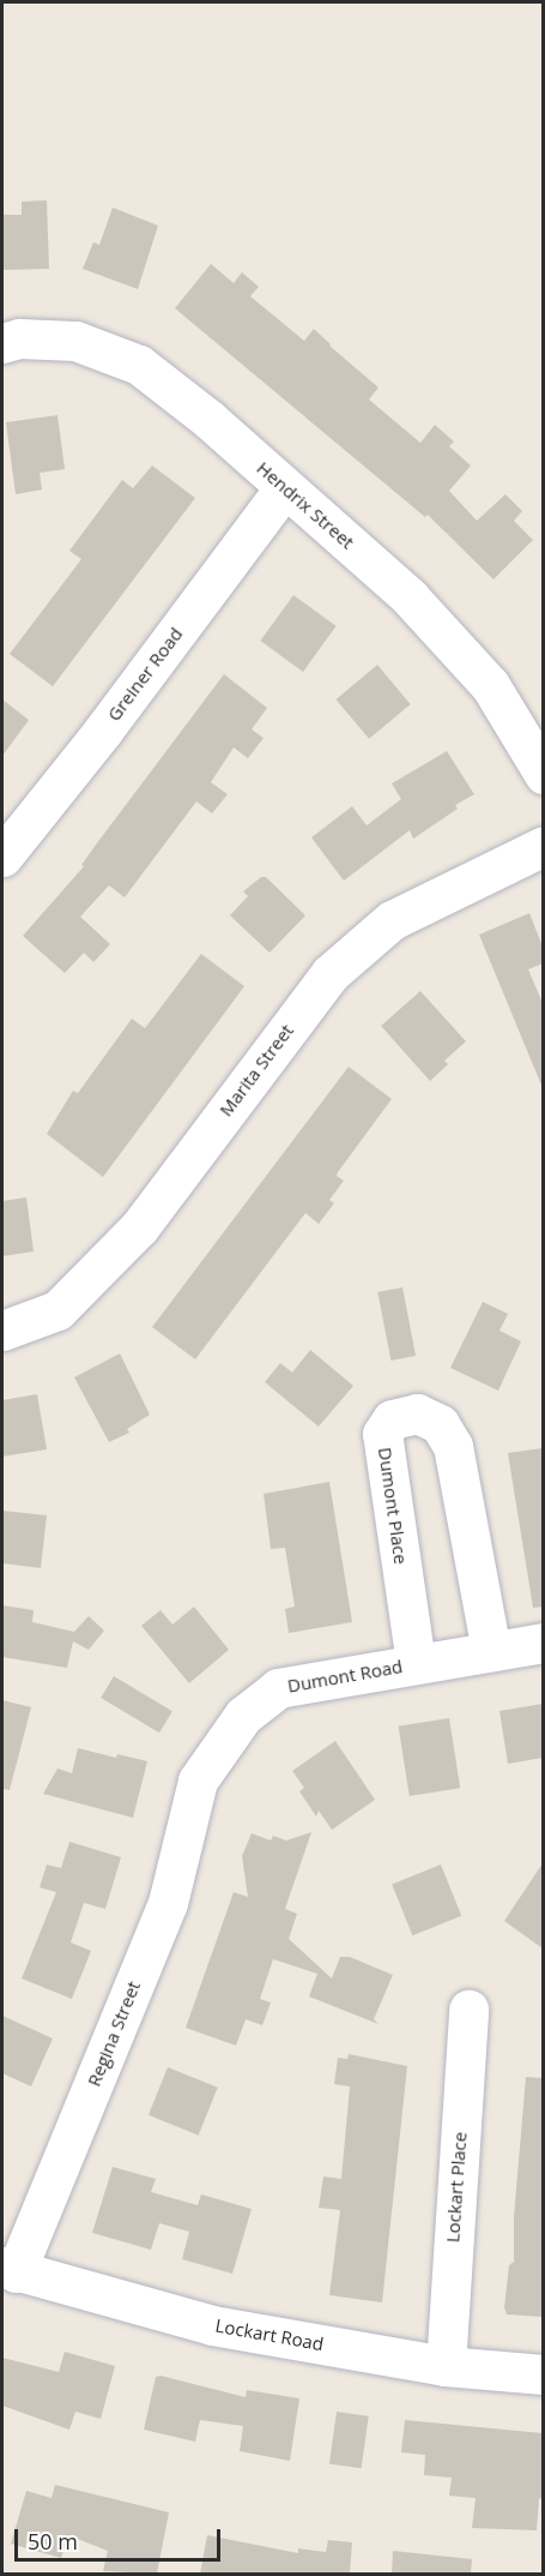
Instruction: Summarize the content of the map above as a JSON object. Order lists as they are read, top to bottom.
{
  "streets": {
    "street": [
      "Hendrix Street",
      "Greiner Road",
      "Marita Street",
      "Dumont Place",
      "Dumont Road",
      "Regina Street",
      "Lockart Place",
      "Lockart Road"
    ]
  },
  "crossings": [
    ["Hendrix Street", "Greiner Road"],
    ["Dumont Place", "Dumont Road"],
    ["Dumont Road", "Regina Street"],
    ["Regina Street", "Lockart Road"],
    ["Lockart Place", "Lockart Road"]
  ],
  "scale_bar": "50 m"
}
